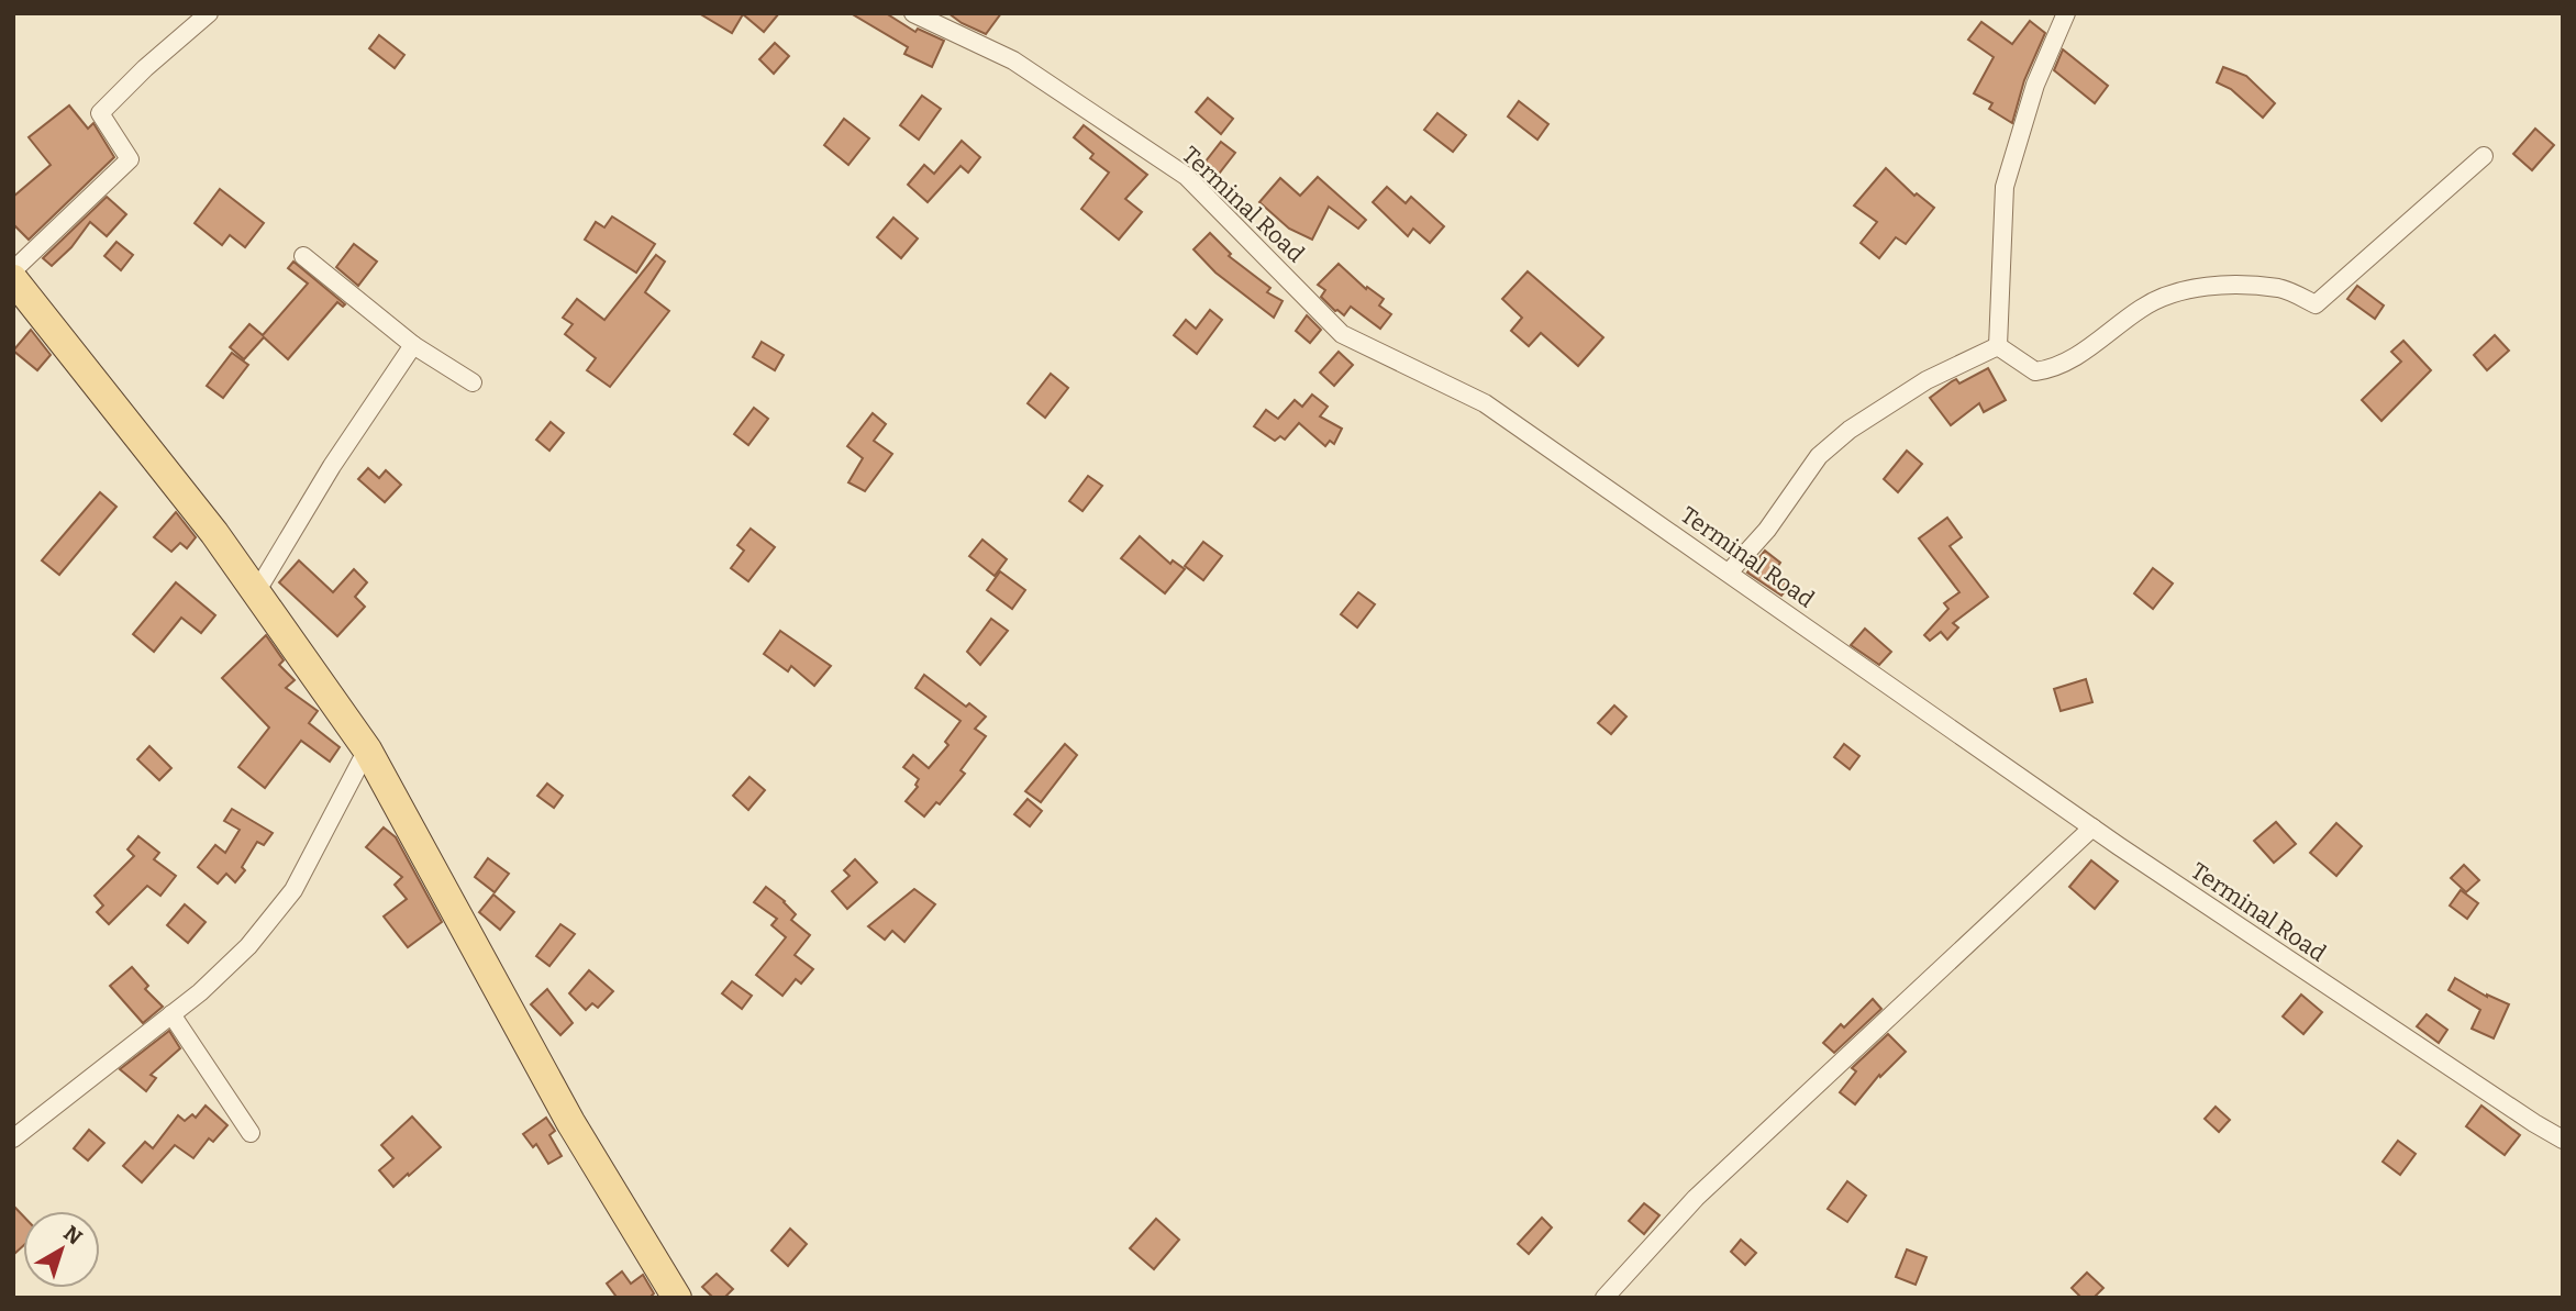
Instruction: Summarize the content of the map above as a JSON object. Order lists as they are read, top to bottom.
{
  "streets": {
    "street": ["Terminal Road"]
  },
  "north": "top right"
}
